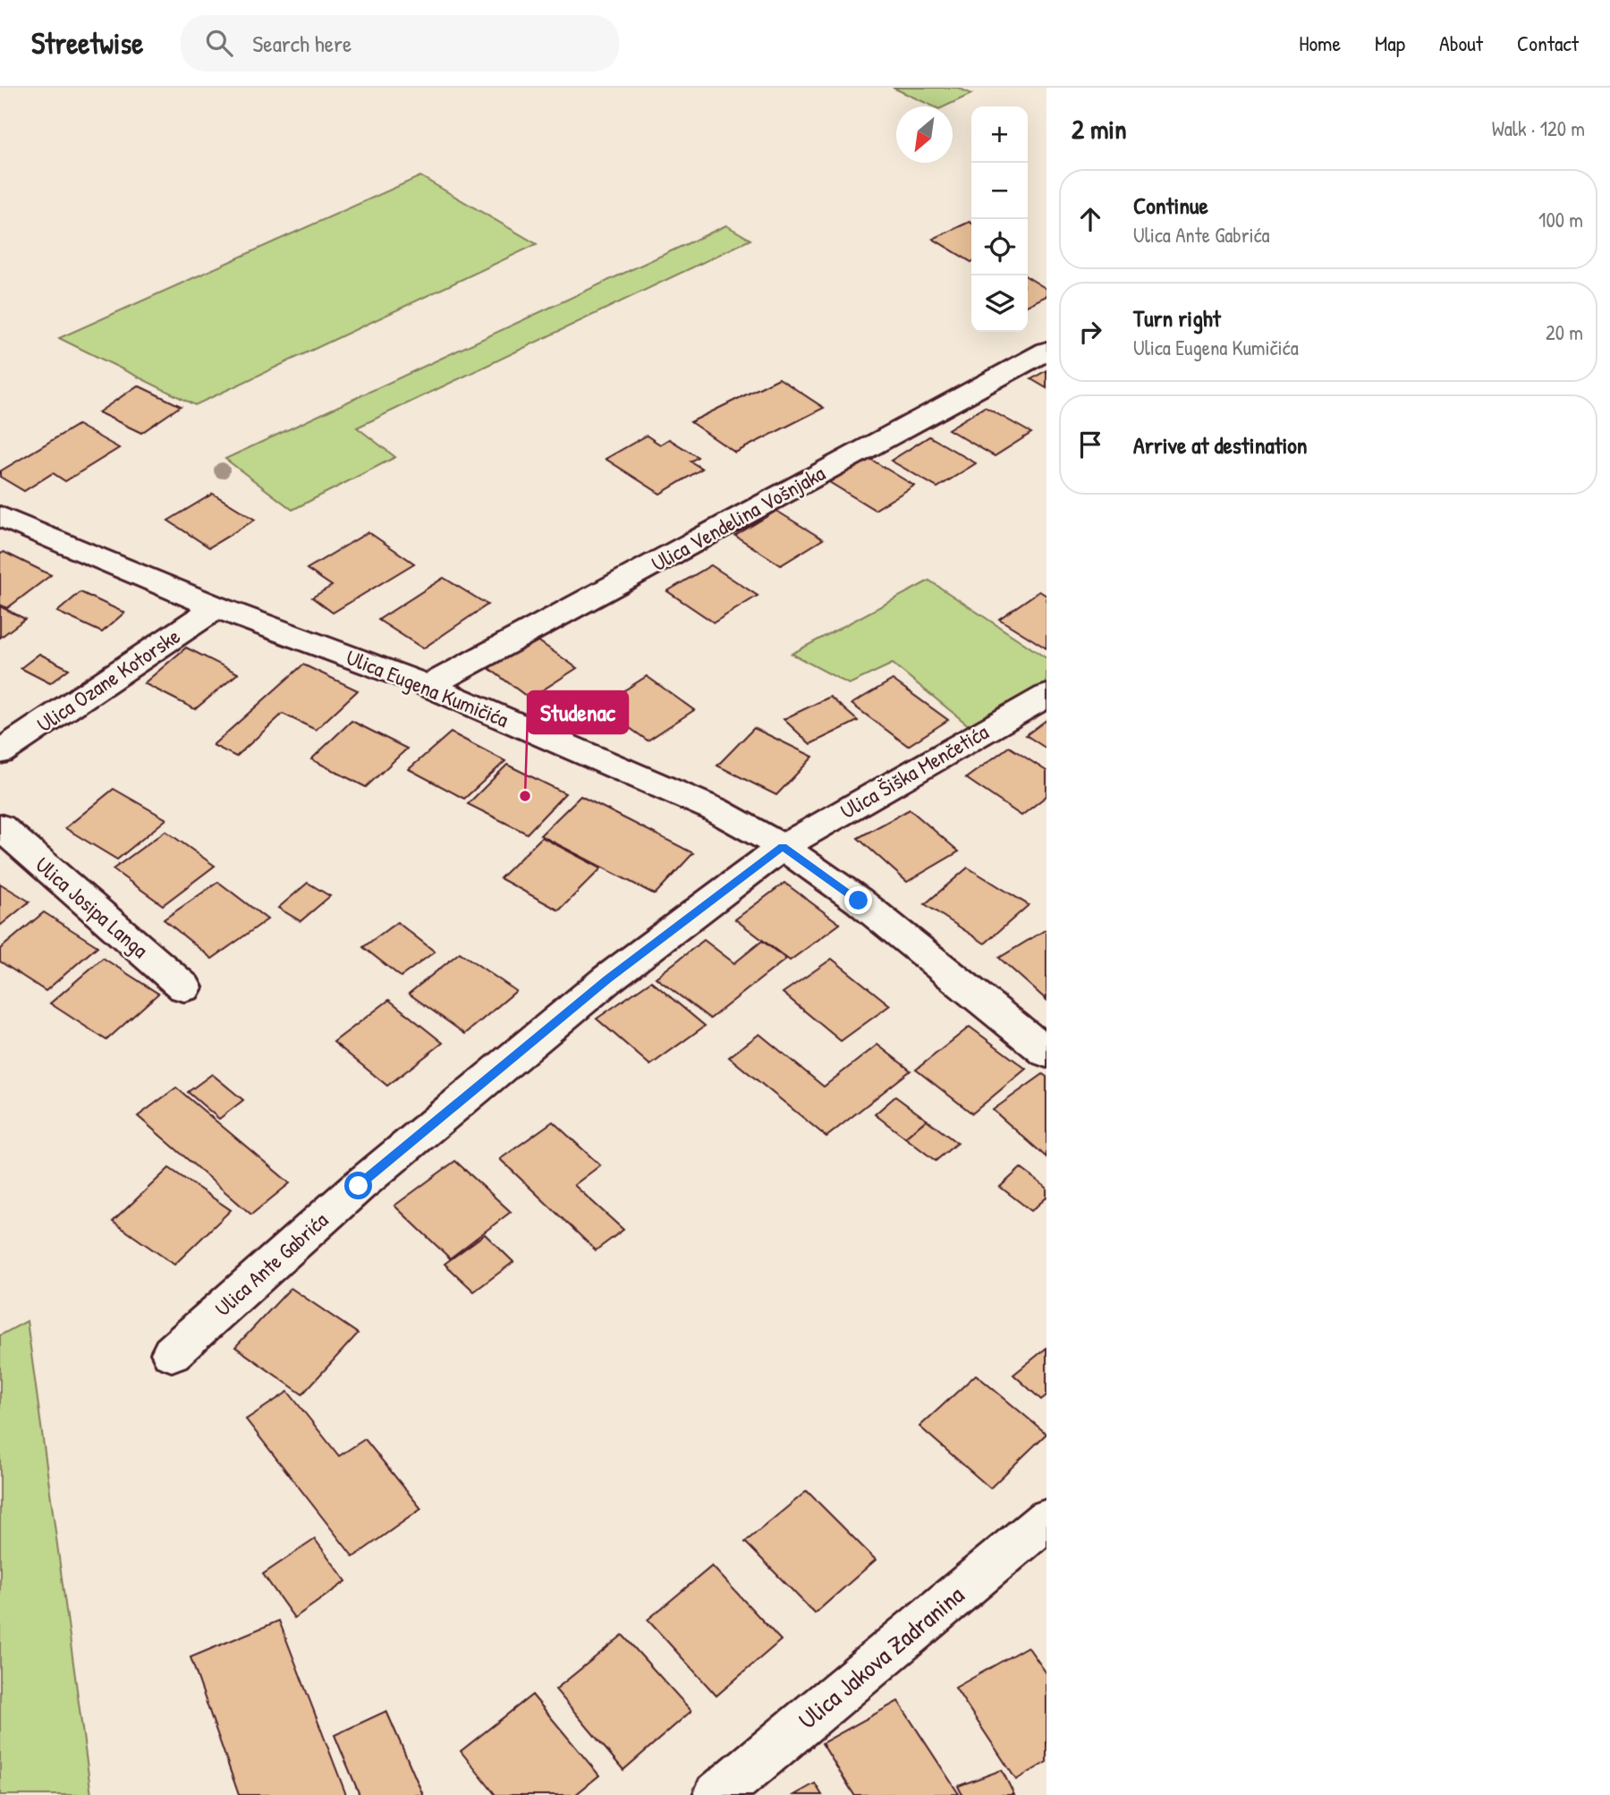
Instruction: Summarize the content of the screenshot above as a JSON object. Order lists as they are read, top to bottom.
{
  "streets": {
    "street": [
      "Ulica Vendelina Vošnjaka",
      "Ulica Ozane Kotorske",
      "Ulica Eugena Kumičića",
      "Ulica Šiška Menčetića",
      "Ulica Josipa Langa",
      "Ulica Ante Gabrića",
      "Ulica Jakova Zadranina"
    ]
  },
  "crossings": [
    ["Ulica Vendelina Vošnjaka", "Ulica Eugena Kumičića"],
    ["Ulica Ozane Kotorske", "Ulica Eugena Kumičića"],
    ["Ulica Eugena Kumičića", "Ulica Šiška Menčetića"],
    ["Ulica Eugena Kumičića", "Ulica Ante Gabrića"],
    ["Ulica Šiška Menčetića", "Ulica Ante Gabrića"]
  ],
  "places": ["Studenac"],
  "north": "bottom left",
  "page": {
    "header": "Streetwise",
    "search": "Search here",
    "nav": [
      "Home",
      "Map",
      "About",
      "Contact"
    ],
    "heading": ["2 min", "Walk · 120 m"],
    "map_buttons": ["+", "−"],
    "list": [
      ["Continue", "Ulica Ante Gabrića", "100 m"],
      ["Turn right", "Ulica Eugena Kumičića", "20 m"],
      "Arrive at destination"
    ]
  }
}
